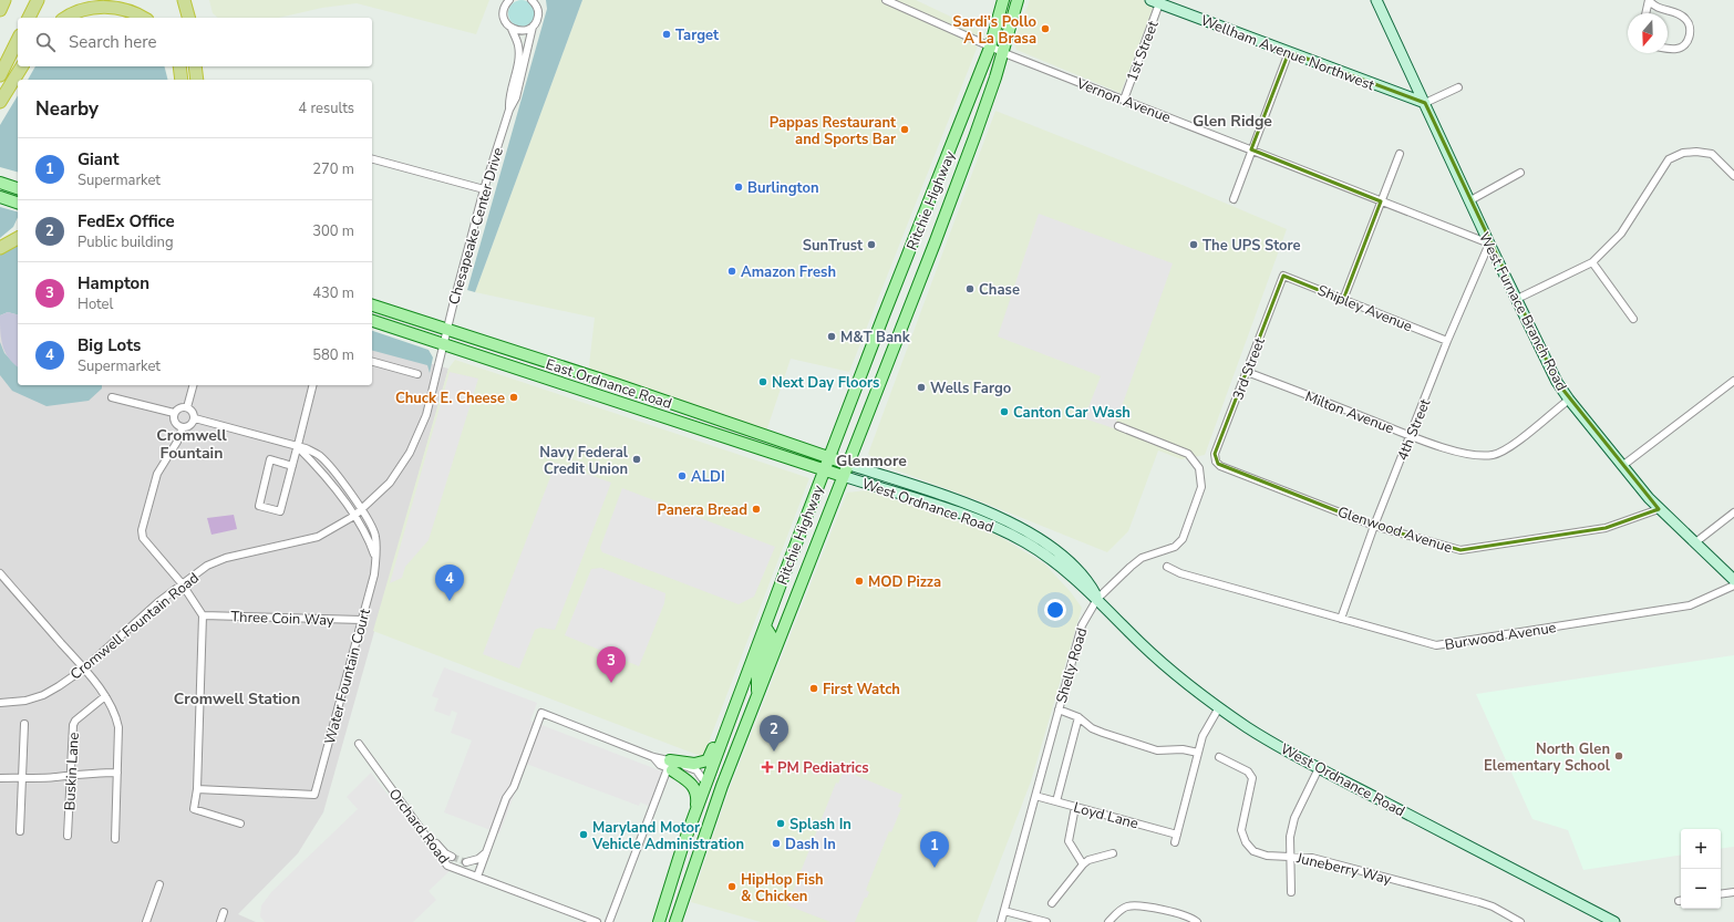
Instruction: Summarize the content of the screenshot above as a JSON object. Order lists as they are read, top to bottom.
{
  "streets": {
    "main road": [
      "Wellham Avenue Northwest",
      "Ritchie Highway",
      "West Furnace Branch Road",
      "East Ordnance Road",
      "West Ordnance Road"
    ],
    "street": [
      "1st Street",
      "Vernon Avenue",
      "Chesapeake Center Drive",
      "Shipley Avenue",
      "3rd Street",
      "Milton Avenue",
      "4th Street",
      "Glenwood Avenue",
      "Three Coin Way",
      "Cromwell Fountain Road",
      "Burwood Avenue",
      "Shelly Road",
      "Water Fountain Court",
      "Buskin Lane",
      "Loyd Lane",
      "Orchard Road",
      "Juneberry Way"
    ]
  },
  "crossings": [
    ["1st Street", "Wellham Avenue Northwest"],
    ["1st Street", "Vernon Avenue"],
    ["Wellham Avenue Northwest", "West Furnace Branch Road"],
    ["Vernon Avenue", "Ritchie Highway"],
    ["Vernon Avenue", "West Furnace Branch Road"],
    ["Vernon Avenue", "4th Street"],
    ["Ritchie Highway", "East Ordnance Road"],
    ["Ritchie Highway", "West Ordnance Road"],
    ["Chesapeake Center Drive", "East Ordnance Road"],
    ["Chesapeake Center Drive", "Cromwell Fountain Road"],
    ["Shipley Avenue", "3rd Street"],
    ["Shipley Avenue", "4th Street"],
    ["West Furnace Branch Road", "Milton Avenue"],
    ["West Furnace Branch Road", "4th Street"],
    ["West Furnace Branch Road", "Glenwood Avenue"],
    ["3rd Street", "Milton Avenue"],
    ["3rd Street", "Glenwood Avenue"],
    ["East Ordnance Road", "West Ordnance Road"],
    ["East Ordnance Road", "Cromwell Fountain Road"],
    ["Milton Avenue", "4th Street"],
    ["4th Street", "Glenwood Avenue"],
    ["4th Street", "Burwood Avenue"],
    ["West Ordnance Road", "Shelly Road"],
    ["Three Coin Way", "Water Fountain Court"],
    ["Cromwell Fountain Road", "Water Fountain Court"],
    ["Shelly Road", "Loyd Lane"]
  ],
  "districts": [
    "Glen Ridge",
    "Cromwell Fountain",
    "Glenmore",
    "Cromwell Station"
  ],
  "places": {
    "other": [
      "Sardi's Pollo A La Brasa",
      "Target",
      "Pappas Restaurant and Sports Bar",
      "Burlington",
      "SunTrust",
      "The UPS Store",
      "Amazon Fresh",
      "Chase",
      "M&T Bank",
      "Next Day Floors",
      "Wells Fargo",
      "Chuck E. Cheese",
      "Canton Car Wash",
      "Navy Federal Credit Union",
      "ALDI",
      "Panera Bread",
      "MOD Pizza",
      "First Watch",
      "North Glen Elementary School",
      "Splash In",
      "Maryland Motor Vehicle Administration",
      "Dash In",
      "HipHop Fish & Chicken"
    ],
    "health": ["PM Pediatrics"]
  },
  "north": "bottom",
  "page": {
    "search": "Search here",
    "heading": ["Nearby", "4 results"],
    "list": [
      {
        "mark": "1",
        "name": "Giant",
        "note": "Supermarket",
        "value": "270 m"
      },
      {
        "mark": "2",
        "name": "FedEx Office",
        "note": "Public building",
        "value": "300 m"
      },
      {
        "mark": "3",
        "name": "Hampton",
        "note": "Hotel",
        "value": "430 m"
      },
      {
        "mark": "4",
        "name": "Big Lots",
        "note": "Supermarket",
        "value": "580 m"
      }
    ],
    "pins": [
      "4",
      "3",
      "2",
      "1"
    ],
    "map_buttons": ["+", "−"]
  }
}
